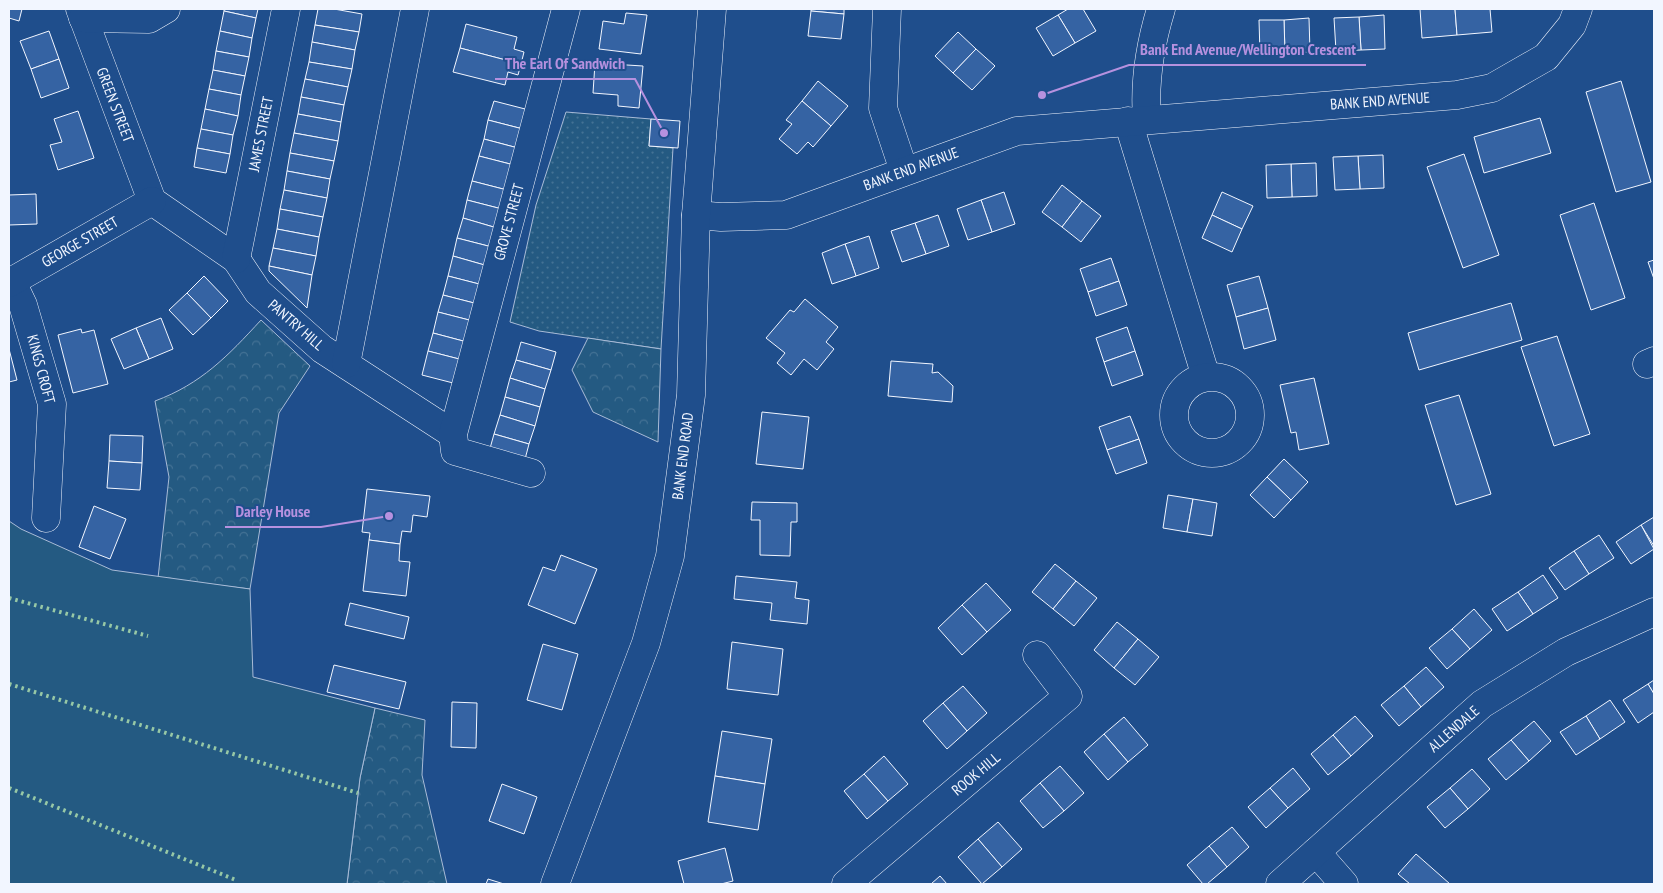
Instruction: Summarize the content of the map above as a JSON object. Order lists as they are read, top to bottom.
{
  "streets": {
    "street": [
      "BANK END AVENUE",
      "GREEN STREET",
      "JAMES STREET",
      "GROVE STREET",
      "GEORGE STREET",
      "PANTRY HILL",
      "KINGS CROFT",
      "BANK END ROAD",
      "ALLENDALE",
      "ROOK HILL"
    ]
  },
  "crossings": [
    ["BANK END AVENUE", "BANK END ROAD"],
    ["GREEN STREET", "GEORGE STREET"],
    ["GREEN STREET", "PANTRY HILL"],
    ["JAMES STREET", "PANTRY HILL"],
    ["GROVE STREET", "PANTRY HILL"],
    ["GEORGE STREET", "PANTRY HILL"],
    ["GEORGE STREET", "KINGS CROFT"]
  ],
  "places": ["Bank End Avenue/Wellington Crescent", "The Earl Of Sandwich", "Darley House"]
}
